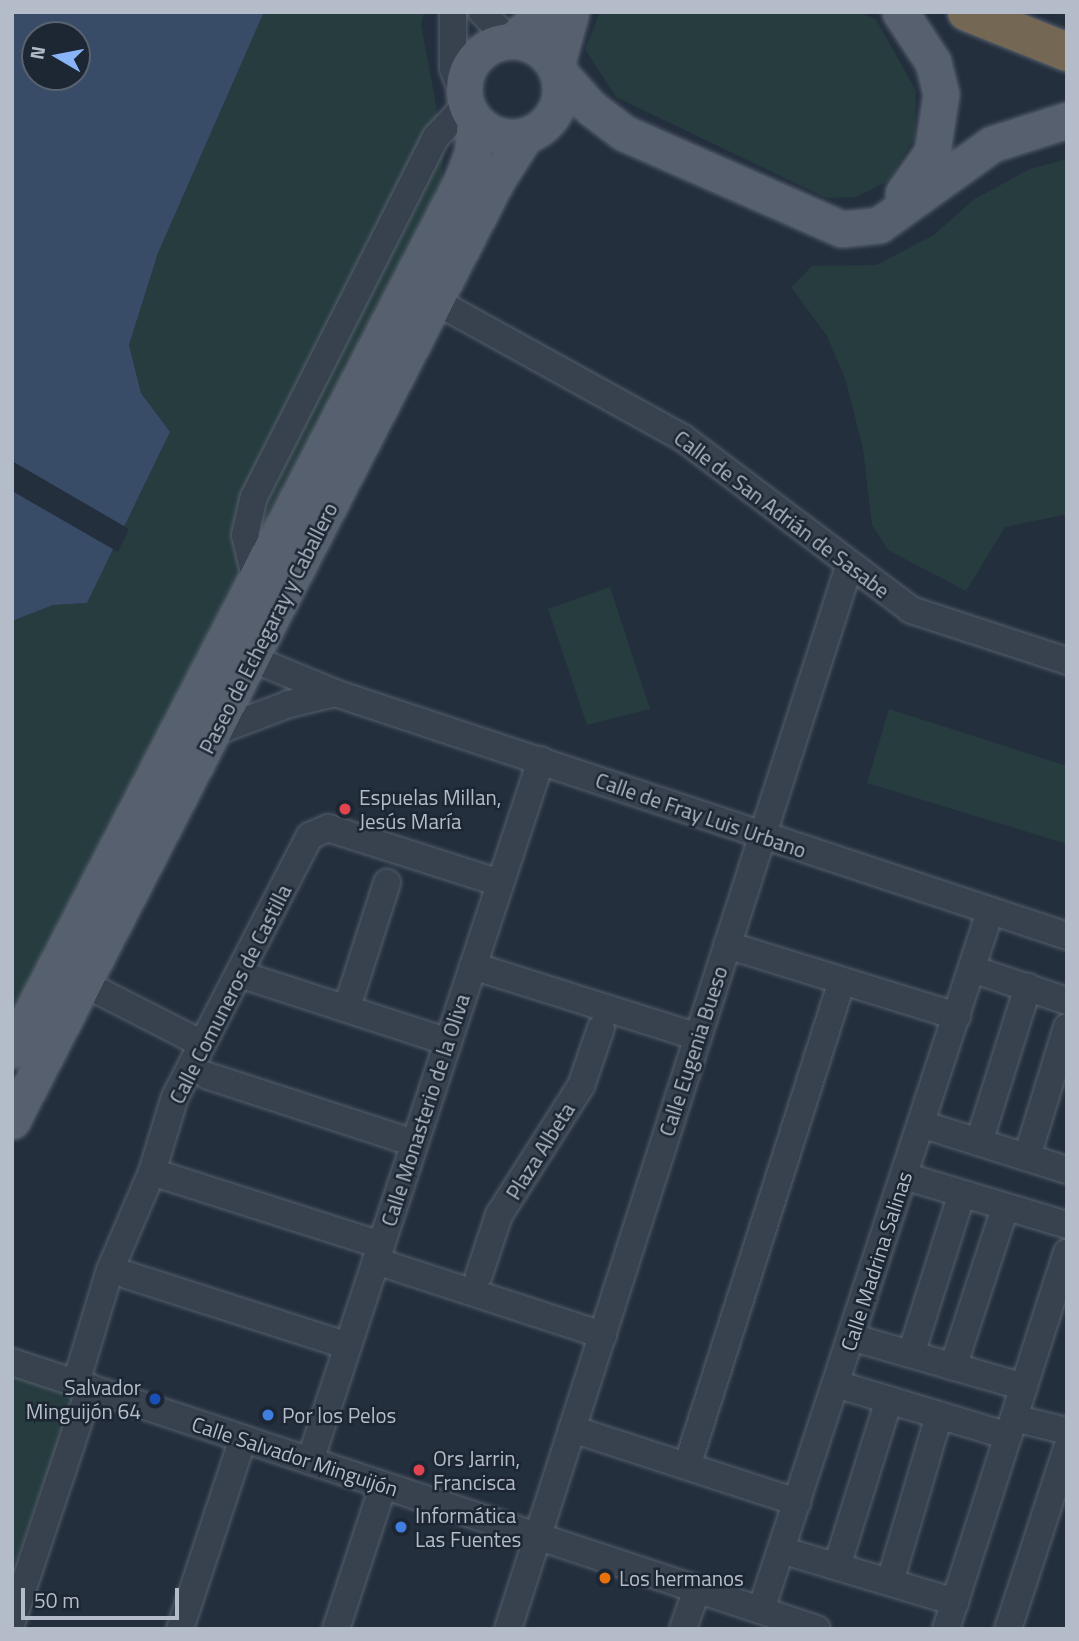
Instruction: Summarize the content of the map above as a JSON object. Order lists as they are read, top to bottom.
{
  "streets": {
    "main road": ["Paseo de Echegaray y Caballero"],
    "street": [
      "Calle de San Adrián de Sasabe",
      "Calle de Fray Luis Urbano",
      "Calle Comuneros de Castilla",
      "Calle Eugenia Bueso",
      "Calle Monasterio de la Oliva",
      "Plaza Albeta",
      "Calle Madrina Salinas",
      "Calle Salvador Minguijón"
    ]
  },
  "crossings": [
    ["Calle de San Adrián de Sasabe", "Paseo de Echegaray y Caballero"],
    ["Calle de San Adrián de Sasabe", "Calle Eugenia Bueso"],
    ["Paseo de Echegaray y Caballero", "Calle de Fray Luis Urbano"],
    ["Calle de Fray Luis Urbano", "Calle Eugenia Bueso"],
    ["Calle de Fray Luis Urbano", "Calle Monasterio de la Oliva"],
    ["Calle de Fray Luis Urbano", "Calle Madrina Salinas"],
    ["Calle Comuneros de Castilla", "Calle Monasterio de la Oliva"],
    ["Calle Comuneros de Castilla", "Calle Salvador Minguijón"],
    ["Calle Eugenia Bueso", "Calle Salvador Minguijón"],
    ["Calle Monasterio de la Oliva", "Calle Salvador Minguijón"],
    ["Calle Madrina Salinas", "Calle Salvador Minguijón"]
  ],
  "places": [
    "Espuelas Millan, Jesús María",
    "Salvador Minguijón 64",
    "Por los Pelos",
    "Ors Jarrin, Francisca",
    "Informática Las Fuentes",
    "Los hermanos"
  ],
  "scale_bar": "50 m",
  "north": "left"
}
